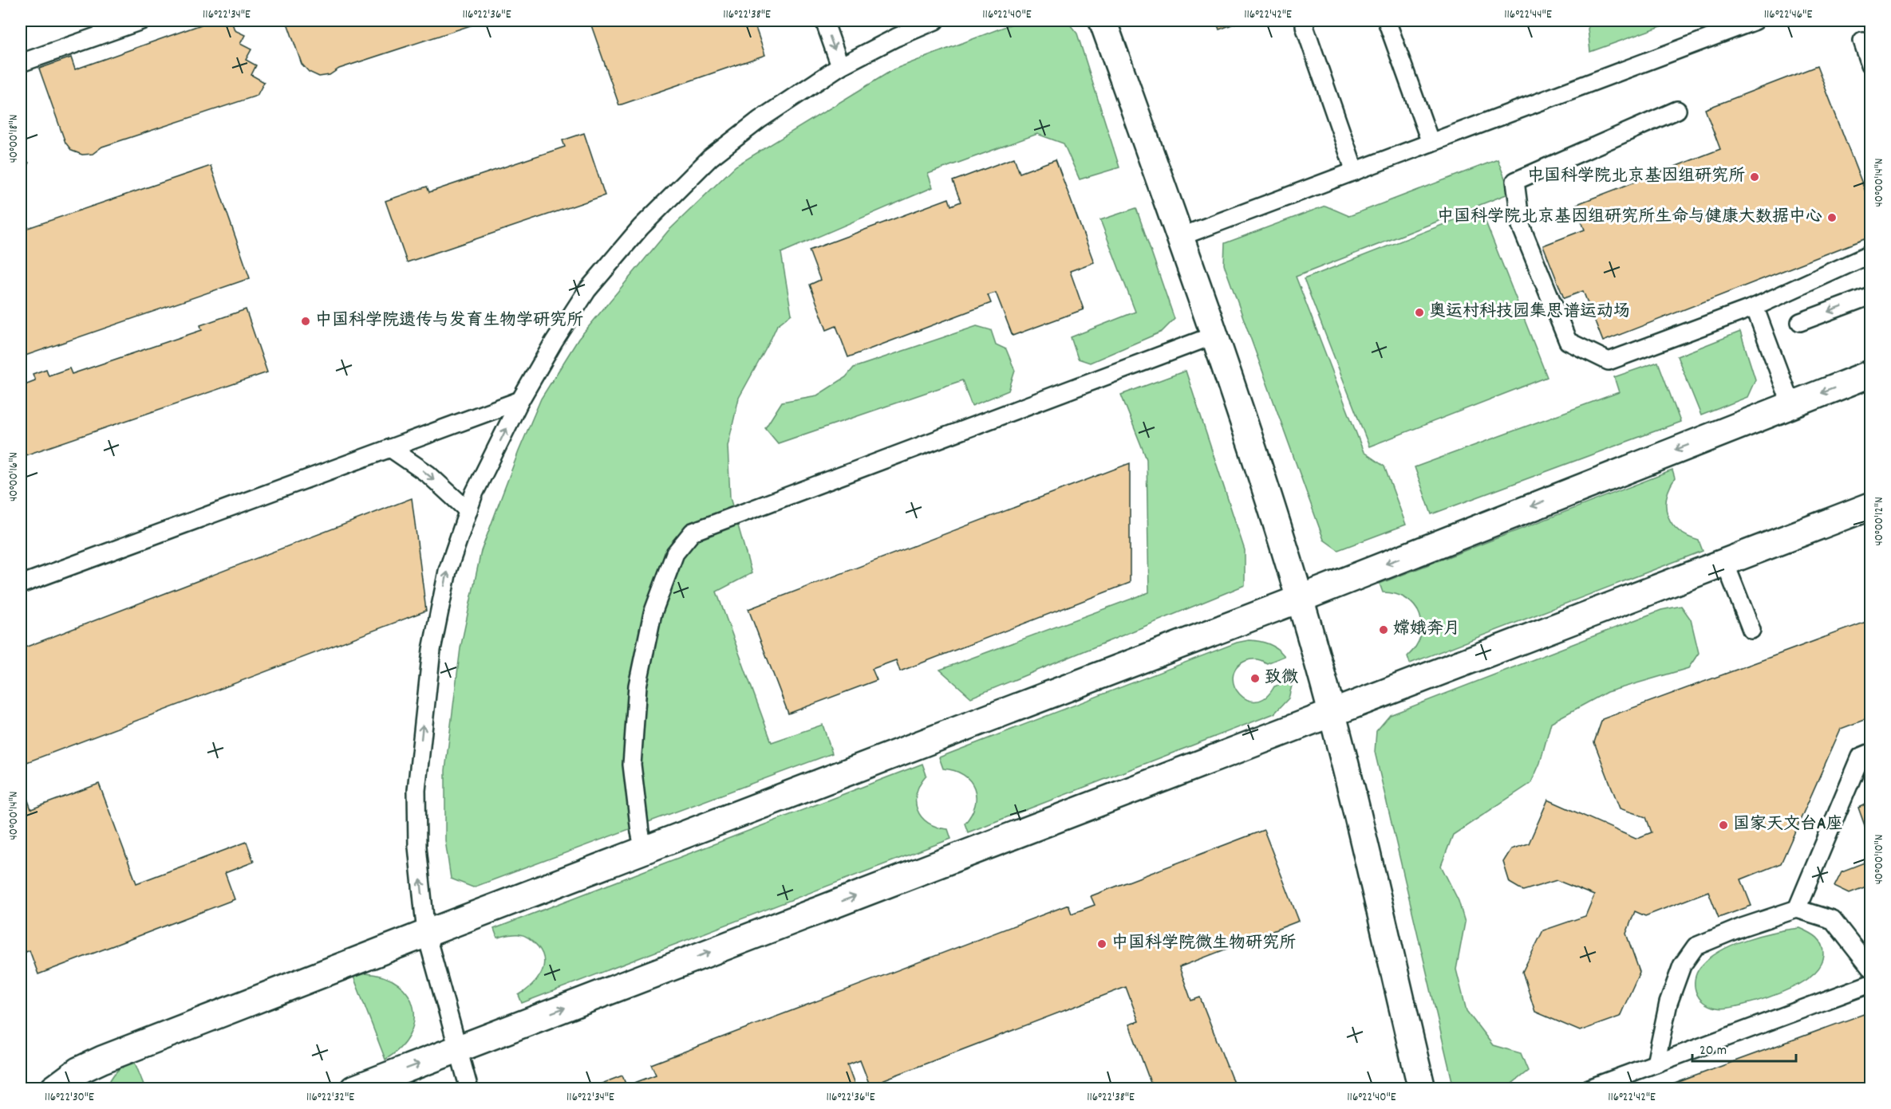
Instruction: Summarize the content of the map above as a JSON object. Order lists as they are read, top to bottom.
{
  "places": [
    "中国科学院北京基因组研究所",
    "中国科学院北京基因组研究所生命与健康大数据中心",
    "奥运村科技园集思谱运动场",
    "中国科学院遗传与发育生物学研究所",
    "嫦娥奔月",
    "致微",
    "国家天文台A座",
    "中国科学院微生物研究所"
  ],
  "scale_bar": "20 m",
  "coordinates": [
    "116°22'34\"E",
    "116°22'36\"E",
    "116°22'38\"E",
    "116°22'40\"E",
    "116°22'42\"E",
    "116°22'44\"E",
    "116°22'46\"E",
    "40°00'18\"N",
    "40°00'14\"N",
    "40°00'16\"N",
    "40°00'12\"N",
    "40°00'10\"N",
    "116°22'30\"E",
    "116°22'32\"E"
  ]
}
